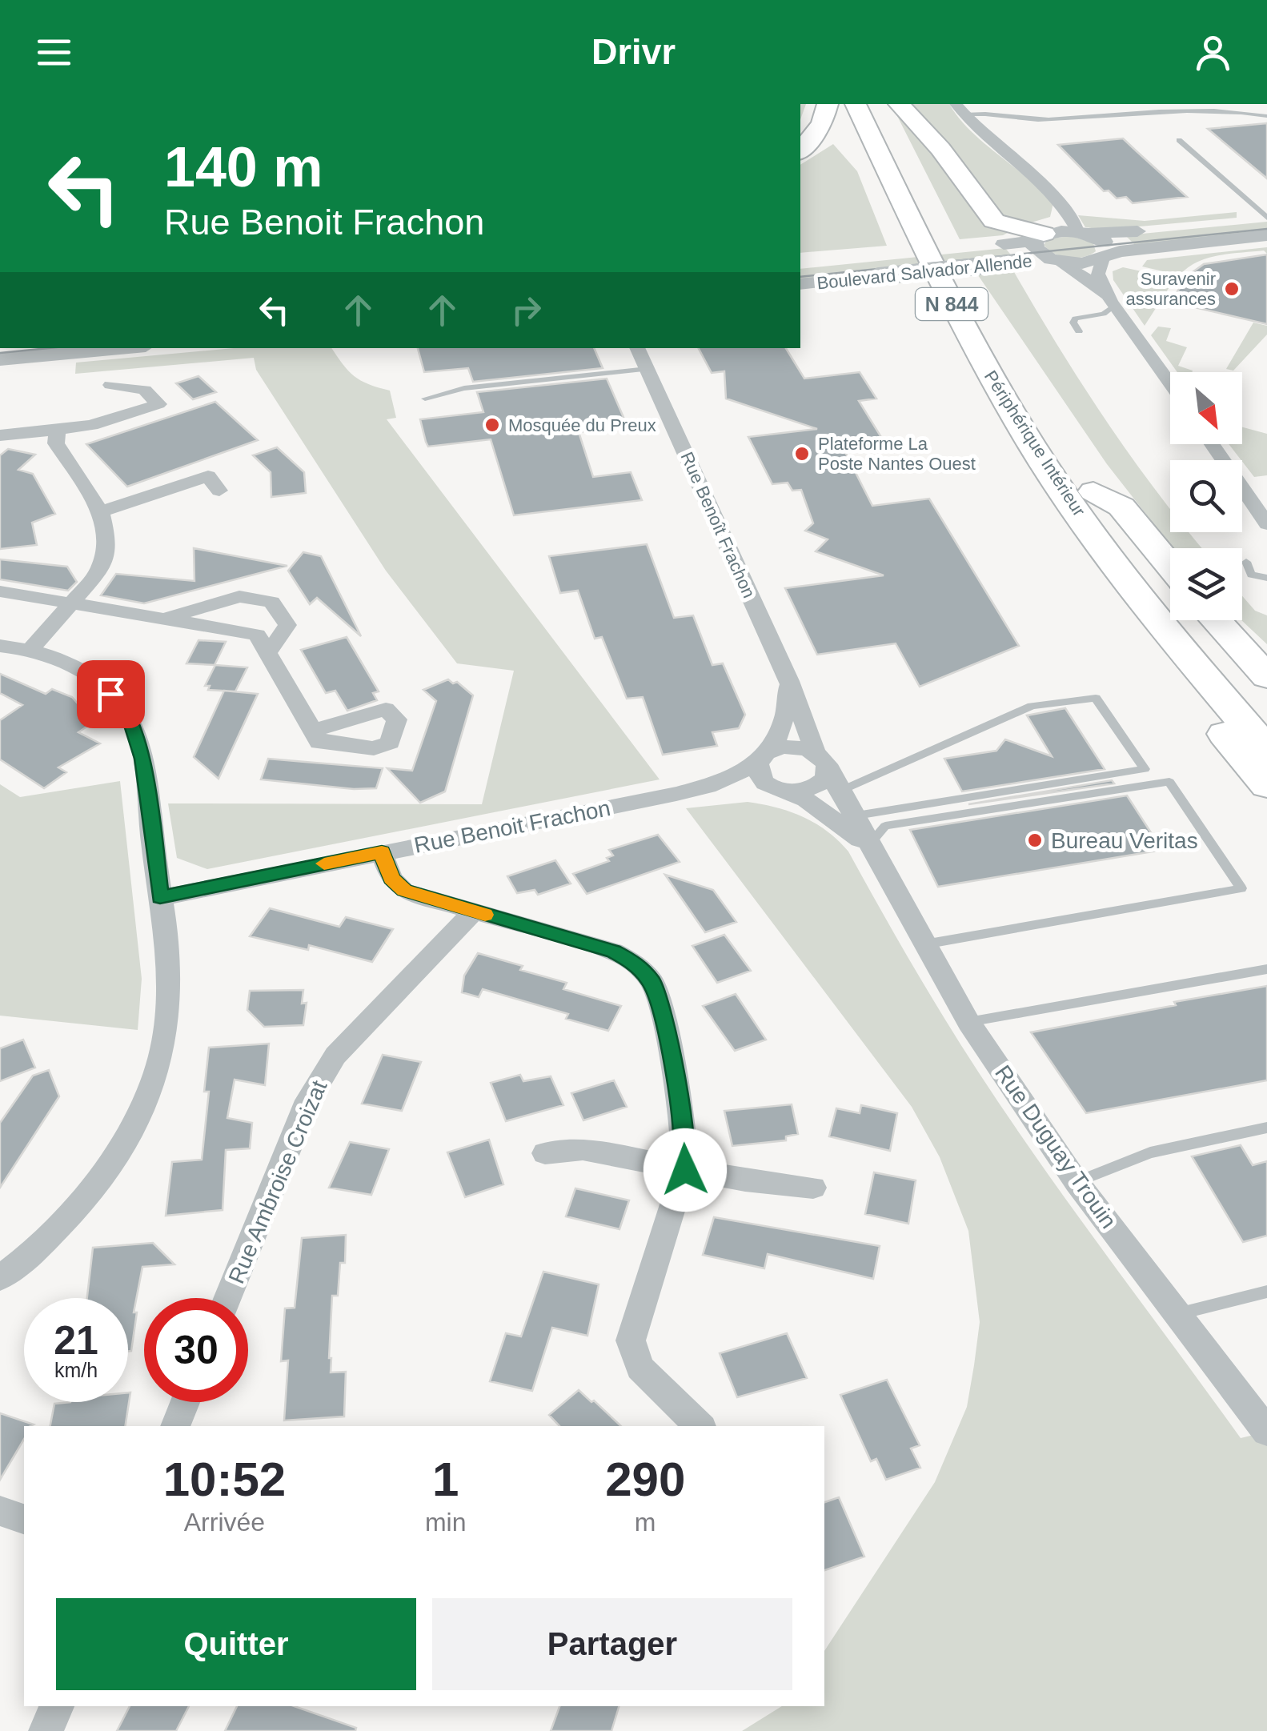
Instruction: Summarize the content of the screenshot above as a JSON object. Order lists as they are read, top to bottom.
{
  "streets": {
    "highway": ["N 844", "Périphérique Intérieur"],
    "street": [
      "Boulevard Salvador Allende",
      "Rue Benoît Frachon",
      "Rue Benoit Frachon",
      "Rue Duguay Trouin",
      "Rue Ambroise Croizat"
    ]
  },
  "crossings": [
    ["Rue Benoit Frachon", "Rue Duguay Trouin"]
  ],
  "places": [
    "Suravenir assurances",
    "Mosquée du Preux",
    "Plateforme La Poste Nantes Ouest",
    "Bureau Veritas"
  ],
  "north": "bottom right",
  "page": {
    "header": "Drivr",
    "turn": ["140 m", "Rue Benoit Frachon"],
    "speed": "21 km/h",
    "limit": "30",
    "eta": [
      "10:52",
      "Arrivée",
      "1",
      "min",
      "290",
      "m"
    ],
    "buttons": ["Quitter", "Partager"]
  }
}
